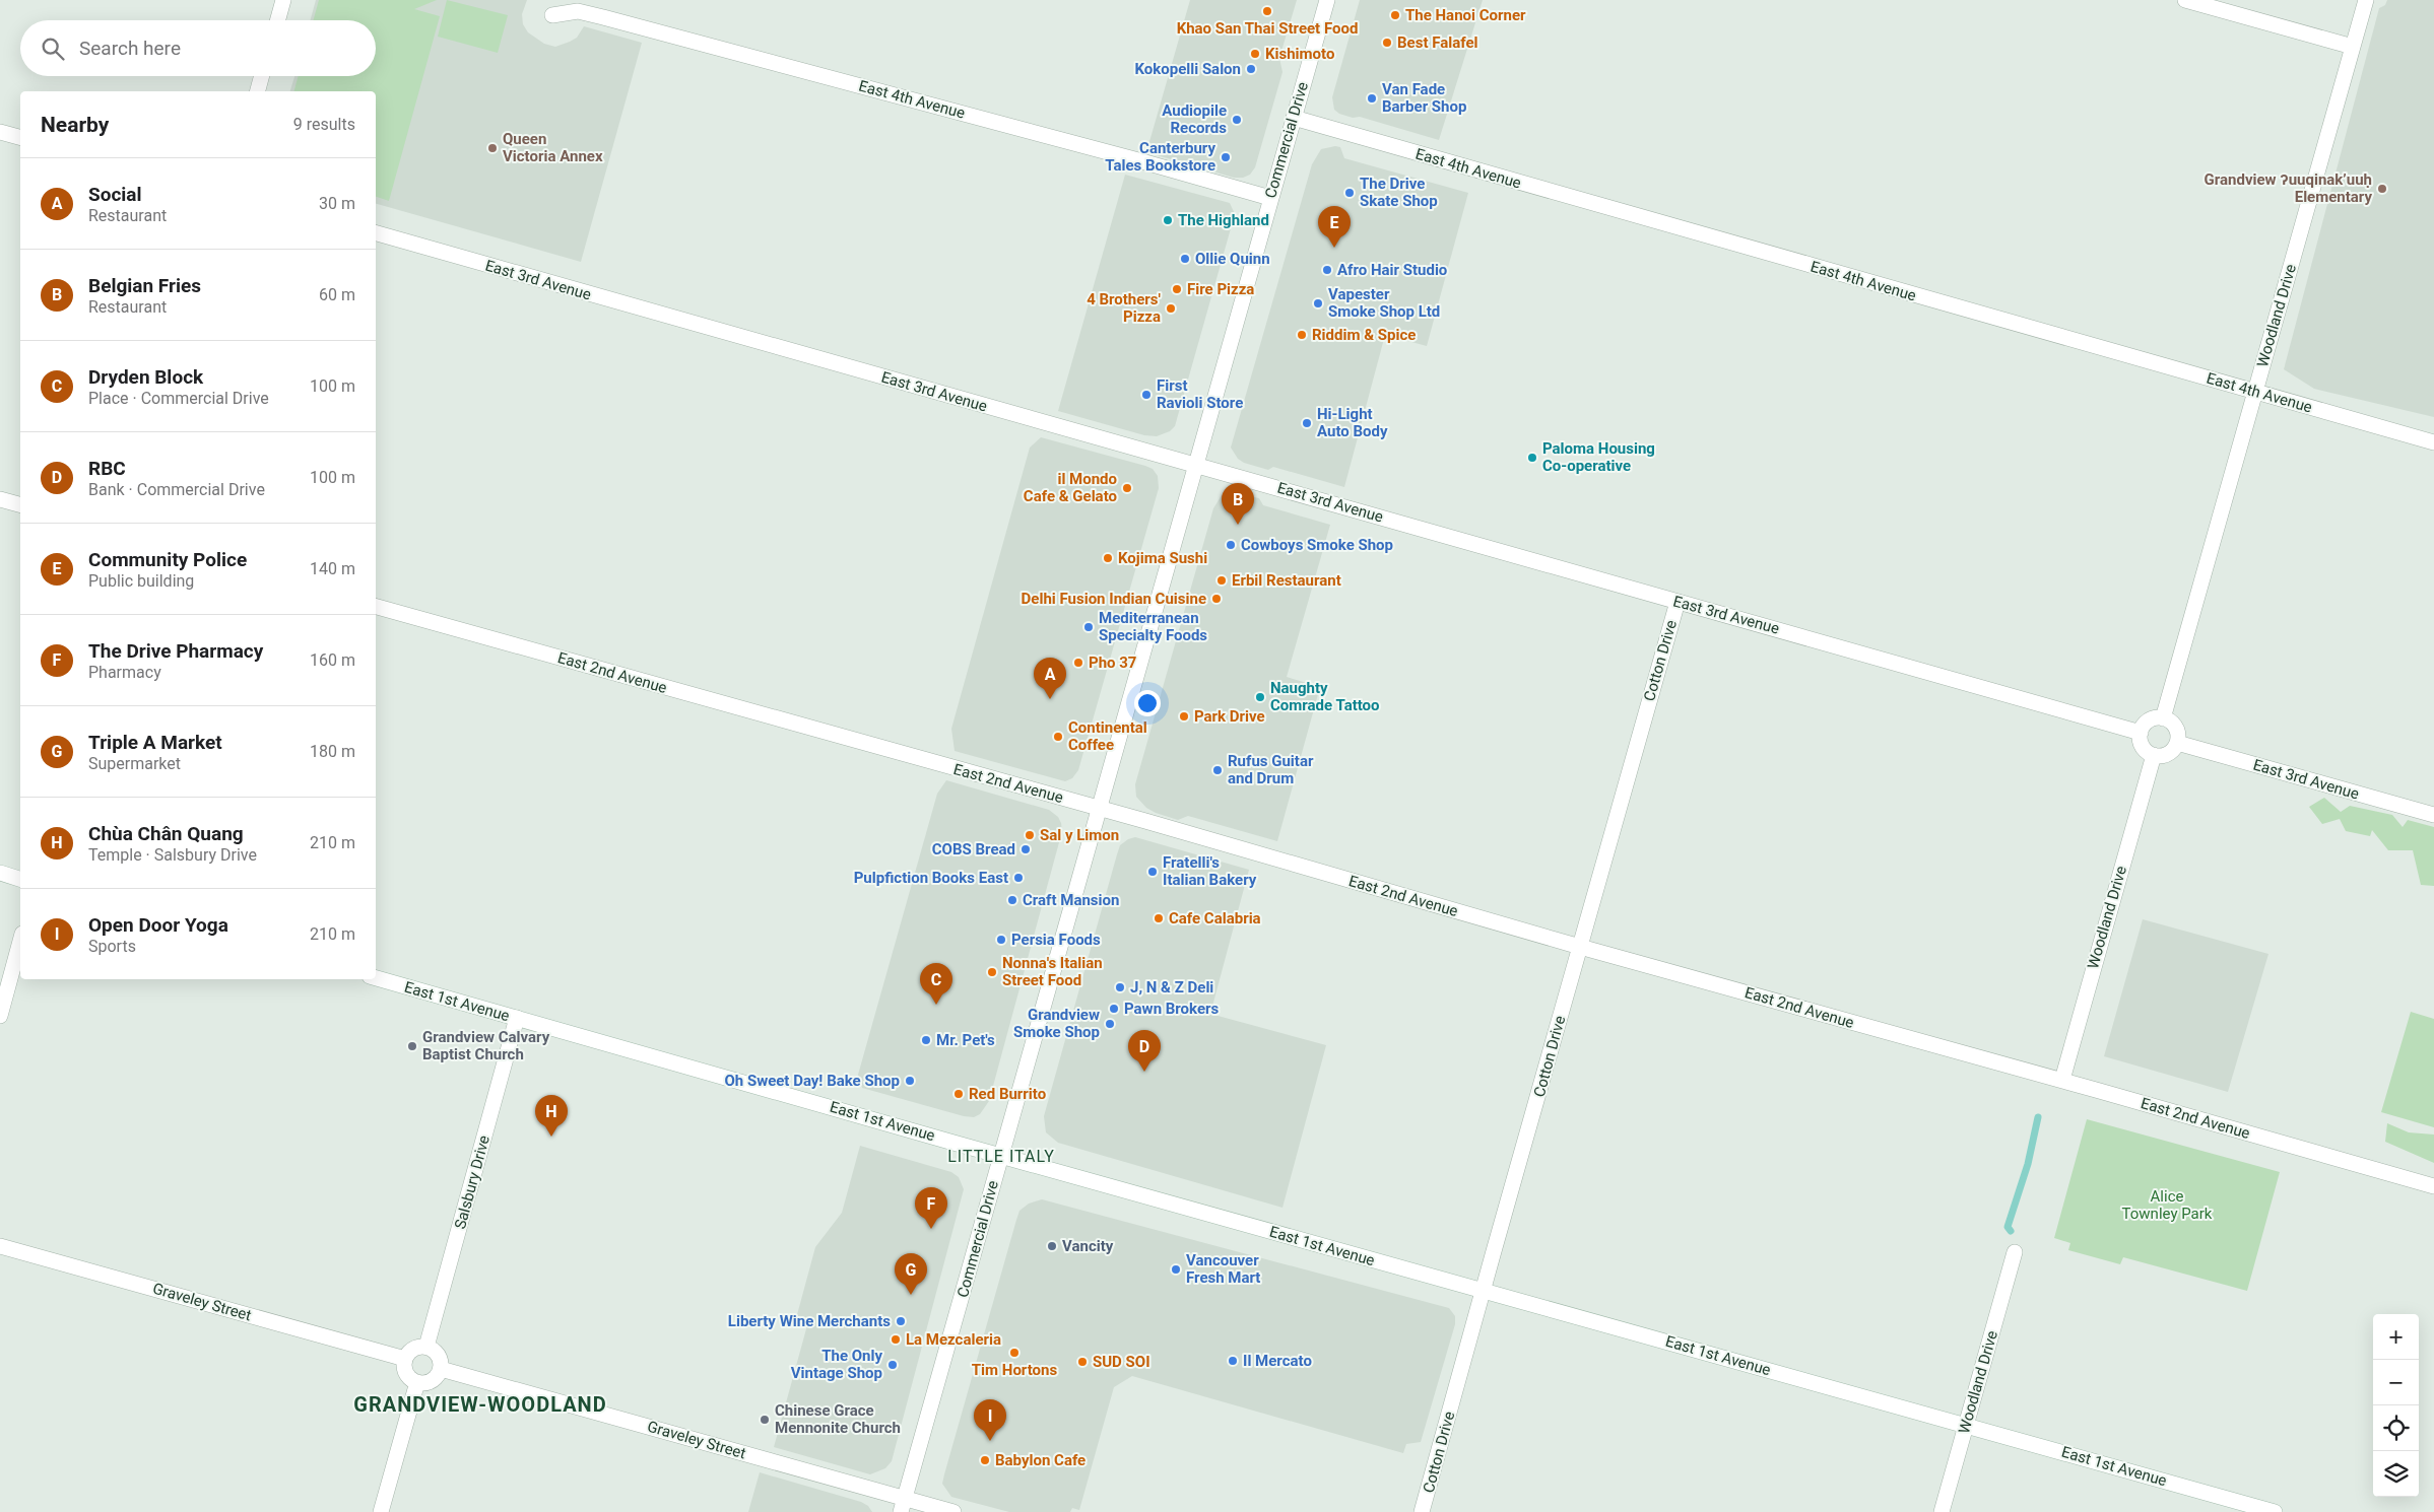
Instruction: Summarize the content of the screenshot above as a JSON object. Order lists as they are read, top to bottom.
{
  "streets": {
    "street": [
      "East 4th Avenue",
      "Commercial Drive",
      "East 3rd Avenue",
      "Woodland Drive",
      "Cotton Drive",
      "East 2nd Avenue",
      "East 1st Avenue",
      "Salsbury Drive",
      "Graveley Street"
    ]
  },
  "crossings": [
    ["East 4th Avenue", "Commercial Drive"],
    ["East 4th Avenue", "Woodland Drive"],
    ["Commercial Drive", "East 3rd Avenue"],
    ["Commercial Drive", "East 2nd Avenue"],
    ["Commercial Drive", "East 1st Avenue"],
    ["Commercial Drive", "Graveley Street"],
    ["East 3rd Avenue", "Woodland Drive"],
    ["East 3rd Avenue", "Cotton Drive"],
    ["Woodland Drive", "East 2nd Avenue"],
    ["Woodland Drive", "East 1st Avenue"],
    ["Cotton Drive", "East 2nd Avenue"],
    ["Cotton Drive", "East 1st Avenue"],
    ["East 1st Avenue", "Salsbury Drive"],
    ["Salsbury Drive", "Graveley Street"]
  ],
  "districts": ["LITTLE ITALY", "GRANDVIEW-WOODLAND"],
  "parks": ["Alice Townley Park"],
  "places": [
    "Khao San Thai Street Food",
    "The Hanoi Corner",
    "Best Falafel",
    "Kishimoto",
    "Kokopelli Salon",
    "Van Fade Barber Shop",
    "Audiopile Records",
    "Queen Victoria Annex",
    "Canterbury Tales Bookstore",
    "Grandview ʔuuqinak’uuḥ Elementary",
    "The Drive Skate Shop",
    "The Highland",
    "Ollie Quinn",
    "Afro Hair Studio",
    "Fire Pizza",
    "Vapester Smoke Shop Ltd",
    "4 Brothers' Pizza",
    "Riddim & Spice",
    "First Ravioli Store",
    "Hi-Light Auto Body",
    "Paloma Housing Co-operative",
    "il Mondo Cafe & Gelato",
    "Cowboys Smoke Shop",
    "Kojima Sushi",
    "Erbil Restaurant",
    "Delhi Fusion Indian Cuisine",
    "Mediterranean Specialty Foods",
    "Pho 37",
    "Naughty Comrade Tattoo",
    "Park Drive",
    "Continental Coffee",
    "Rufus Guitar and Drum",
    "Sal y Limon",
    "COBS Bread",
    "Fratelli's Italian Bakery",
    "Pulpfiction Books East",
    "Craft Mansion",
    "Cafe Calabria",
    "Persia Foods",
    "Nonna's Italian Street Food",
    "J, N & Z Deli",
    "Pawn Brokers",
    "Grandview Smoke Shop",
    "Mr. Pet's",
    "Grandview Calvary Baptist Church",
    "Oh Sweet Day! Bake Shop",
    "Red Burrito",
    "Vancity",
    "Vancouver Fresh Mart",
    "Liberty Wine Merchants",
    "La Mezcaleria",
    "Tim Hortons",
    "Il Mercato",
    "SUD SOI",
    "The Only Vintage Shop",
    "Chinese Grace Mennonite Church",
    "Babylon Cafe"
  ],
  "page": {
    "search": "Search here",
    "heading": ["Nearby", "9 results"],
    "list": [
      {
        "mark": "A",
        "name": "Social",
        "note": "Restaurant",
        "value": "30 m"
      },
      {
        "mark": "B",
        "name": "Belgian Fries",
        "note": "Restaurant",
        "value": "60 m"
      },
      {
        "mark": "C",
        "name": "Dryden Block",
        "note": "Place · Commercial Drive",
        "value": "100 m"
      },
      {
        "mark": "D",
        "name": "RBC",
        "note": "Bank · Commercial Drive",
        "value": "100 m"
      },
      {
        "mark": "E",
        "name": "Community Police",
        "note": "Public building",
        "value": "140 m"
      },
      {
        "mark": "F",
        "name": "The Drive Pharmacy",
        "note": "Pharmacy",
        "value": "160 m"
      },
      {
        "mark": "G",
        "name": "Triple A Market",
        "note": "Supermarket",
        "value": "180 m"
      },
      {
        "mark": "H",
        "name": "Chùa Chân Quang",
        "note": "Temple · Salsbury Drive",
        "value": "210 m"
      },
      {
        "mark": "I",
        "name": "Open Door Yoga",
        "note": "Sports",
        "value": "210 m"
      }
    ],
    "pins": [
      "E",
      "B",
      "A",
      "C",
      "D",
      "H",
      "F",
      "G",
      "I"
    ],
    "map_buttons": ["+", "−"]
  }
}
